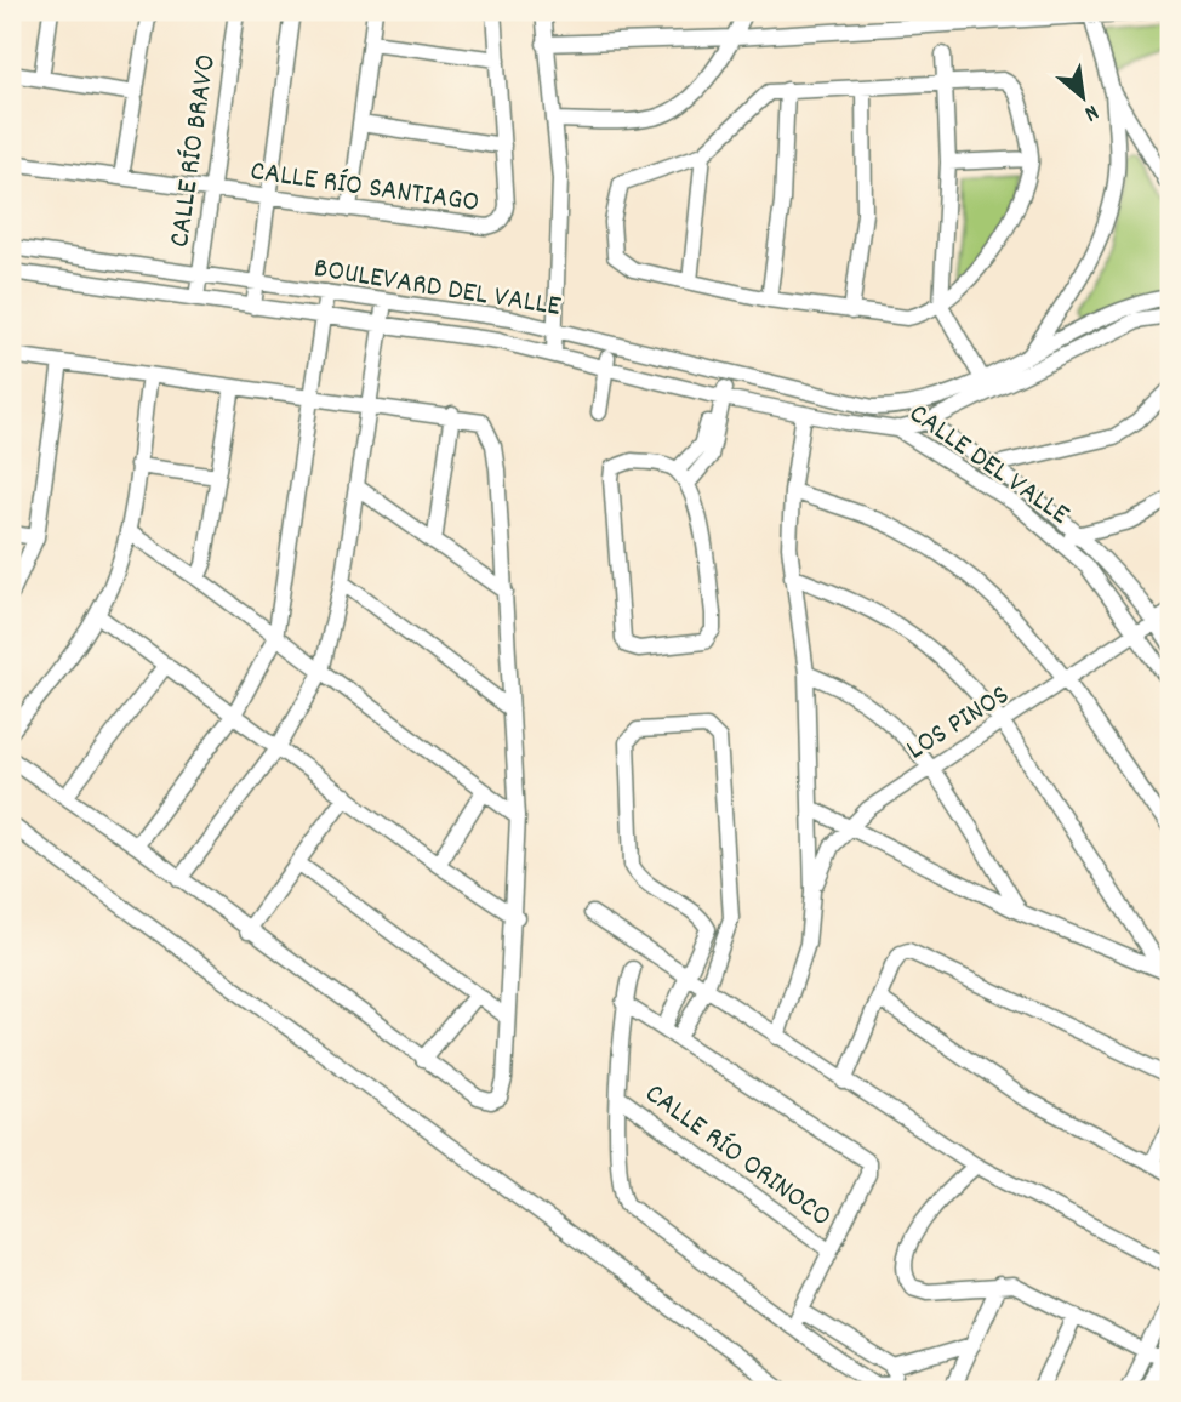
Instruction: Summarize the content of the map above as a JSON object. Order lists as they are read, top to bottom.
{
  "streets": {
    "street": [
      "CALLE RÍO BRAVO",
      "CALLE RÍO SANTIAGO",
      "BOULEVARD DEL VALLE",
      "CALLE DEL VALLE",
      "LOS PINOS",
      "CALLE RÍO ORINOCO"
    ]
  },
  "crossings": [
    ["CALLE RÍO BRAVO", "CALLE RÍO SANTIAGO"],
    ["CALLE RÍO BRAVO", "BOULEVARD DEL VALLE"],
    ["BOULEVARD DEL VALLE", "CALLE DEL VALLE"],
    ["CALLE DEL VALLE", "LOS PINOS"]
  ],
  "north": "bottom right"
}
